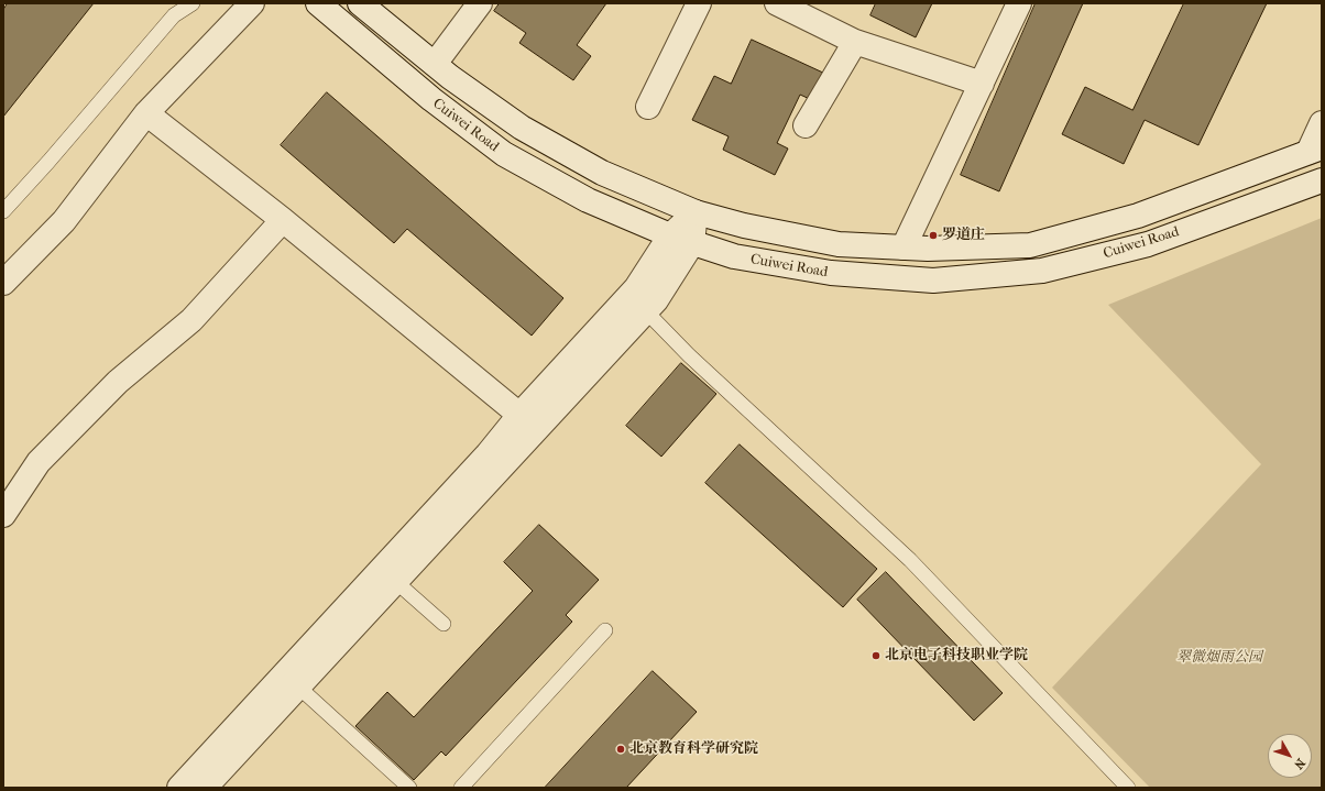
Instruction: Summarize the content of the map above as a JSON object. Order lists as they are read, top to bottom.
{
  "streets": {
    "street": ["Cuiwei Road"]
  },
  "parks": ["翠微烟雨公园"],
  "places": ["罗道庄", "北京电子科技职业学院", "北京教育科学研究院"],
  "north": "bottom right"
}
